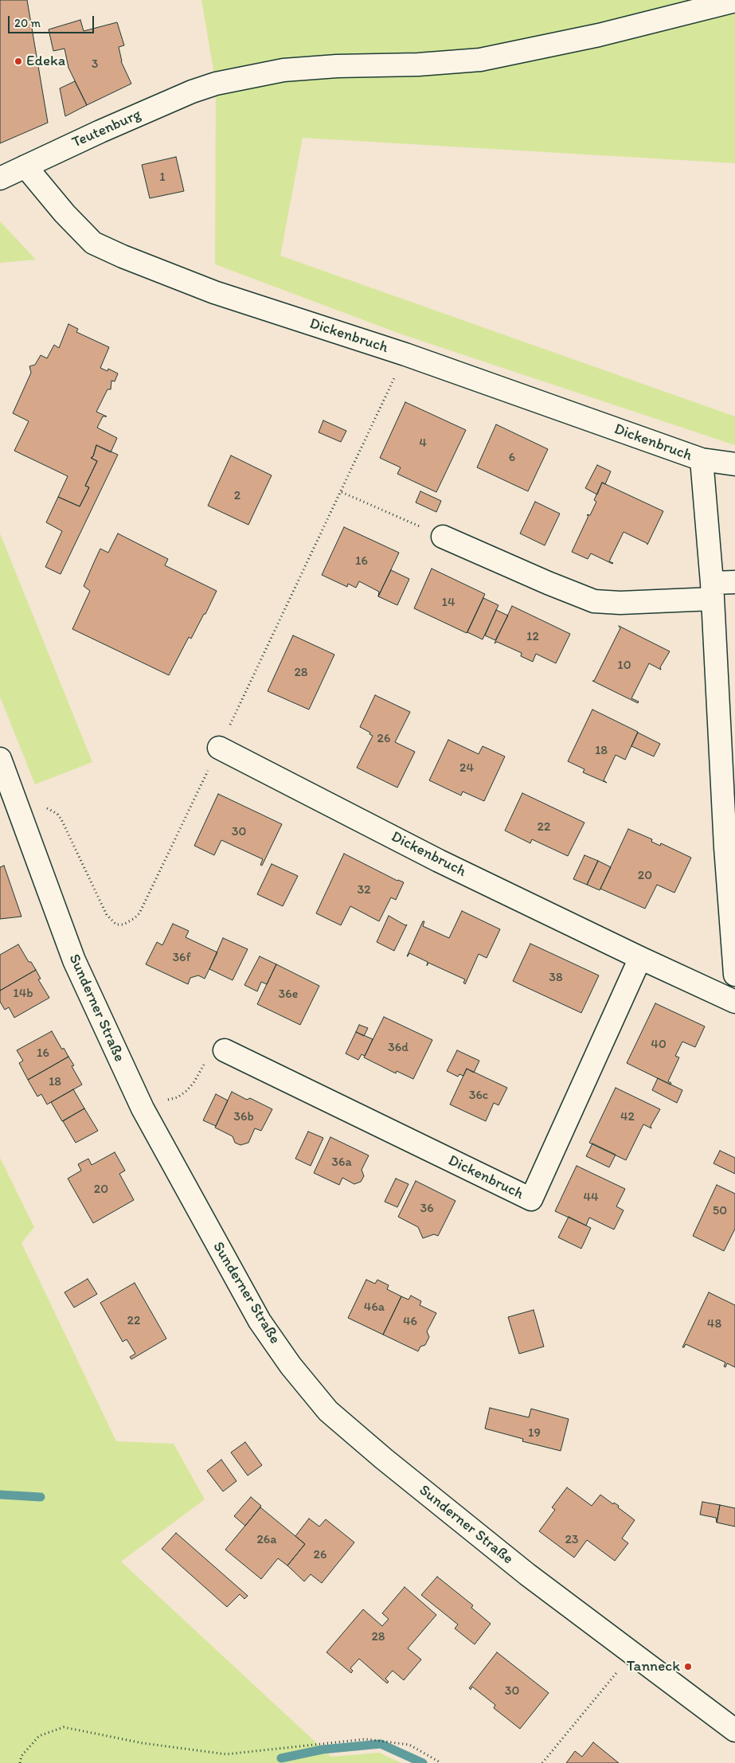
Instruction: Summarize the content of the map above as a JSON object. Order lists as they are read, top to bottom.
{
  "streets": {
    "street": ["Teutenburg", "Dickenbruch", "Sunderner Straße"]
  },
  "crossings": [
    ["Teutenburg", "Dickenbruch"]
  ],
  "places": ["Edeka", "Tanneck"],
  "house_numbers": [
    "3",
    "1",
    "4",
    "6",
    "2",
    "16",
    "14",
    "12",
    "10",
    "28",
    "26",
    "18",
    "24",
    "22",
    "30",
    "20",
    "32",
    "36f",
    "38",
    "14b",
    "36e",
    "40",
    "36d",
    "16",
    "18",
    "36c",
    "36b",
    "42",
    "36a",
    "20",
    "44",
    "36",
    "50",
    "46a",
    "22",
    "46",
    "48",
    "19",
    "26a",
    "23",
    "26",
    "28",
    "30"
  ],
  "scale_bar": "20 m"
}
